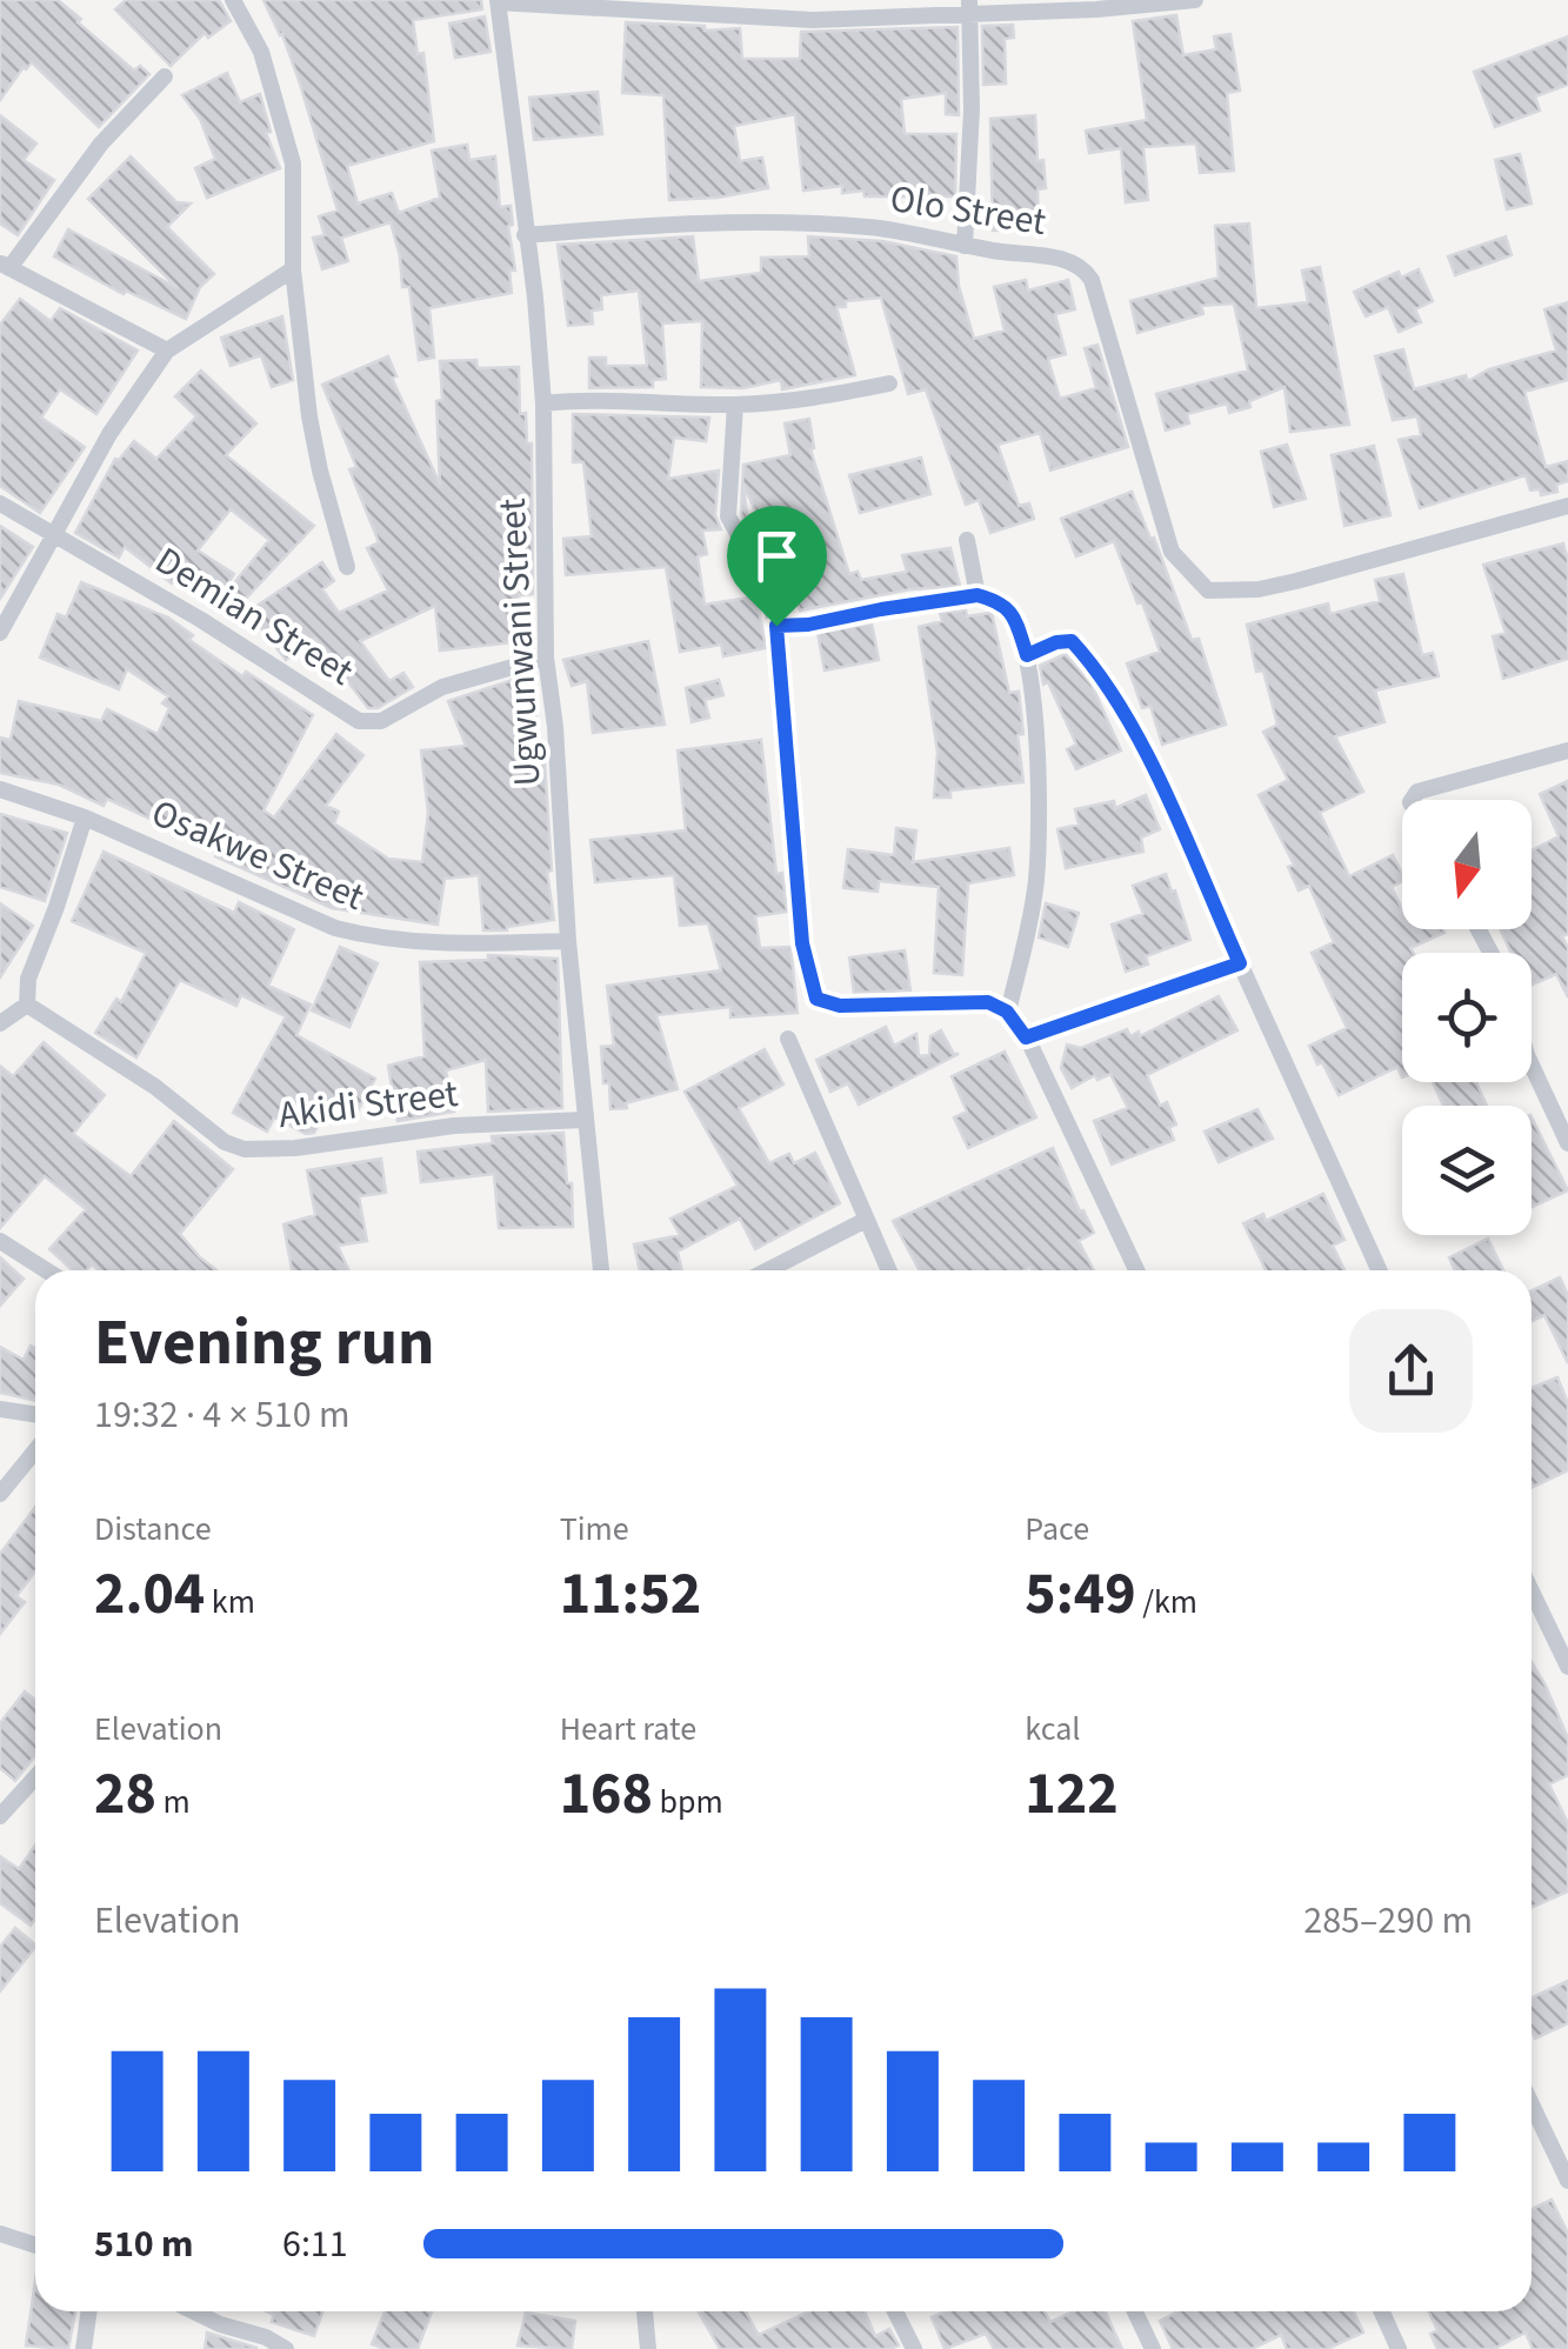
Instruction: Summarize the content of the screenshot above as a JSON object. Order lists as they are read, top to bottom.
{
  "streets": {
    "street": [
      "Olo Street",
      "Demian Street",
      "Ugwunwani Street",
      "Osakwe Street",
      "Akidi Street"
    ]
  },
  "crossings": [
    ["Olo Street", "Ugwunwani Street"],
    ["Demian Street", "Ugwunwani Street"],
    ["Ugwunwani Street", "Osakwe Street"],
    ["Ugwunwani Street", "Akidi Street"]
  ],
  "north": "bottom",
  "page": {
    "heading": ["Evening run", "19:32 · 4 × 510 m"],
    "stats": [
      ["Distance", "2.04 km"],
      ["Time", "11:52"],
      ["Pace", "5:49 /km"],
      ["Elevation", "28 m"],
      ["Heart rate", "168 bpm"],
      ["kcal", "122"]
    ],
    "chart": ["Elevation", "285–290 m"],
    "list": [
      {
        "name": "510 m",
        "note": "6:11"
      }
    ]
  }
}
